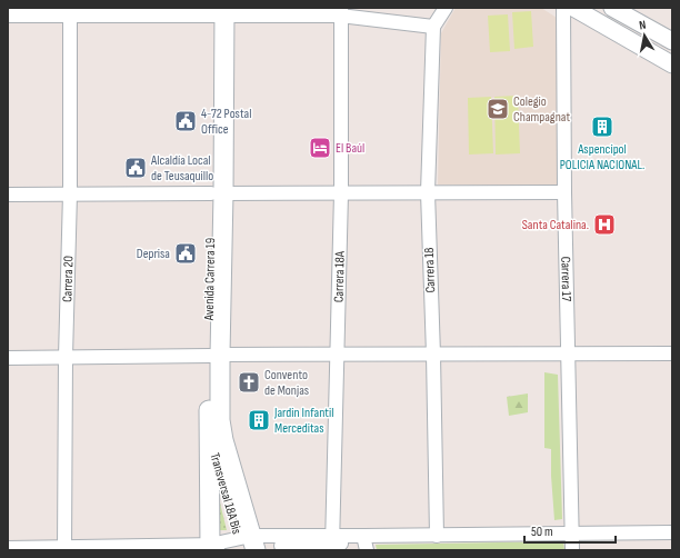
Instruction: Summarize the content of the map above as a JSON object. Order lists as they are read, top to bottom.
{
  "streets": {
    "main road": ["Avenida Carrera 19", "Transversal 18A Bis"],
    "street": [
      "Carrera 18",
      "Carrera 18A",
      "Carrera 20",
      "Carrera 17"
    ]
  },
  "crossings": [
    ["Avenida Carrera 19", "Transversal 18A Bis"]
  ],
  "places": {
    "school or university": ["Colegio Champagnat"],
    "public building": ["4-72 Postal Office", "Alcaldía Local de Teusaquillo", "Deprisa"],
    "building": ["Aspencipol POLICIA NACIONAL.", "Jardin Infantil Merceditas"],
    "hotel": ["El Baúl"],
    "hospital": ["Santa Catalina."],
    "church": ["Convento de Monjas"]
  },
  "scale_bar": "50 m",
  "north": "top"
}
